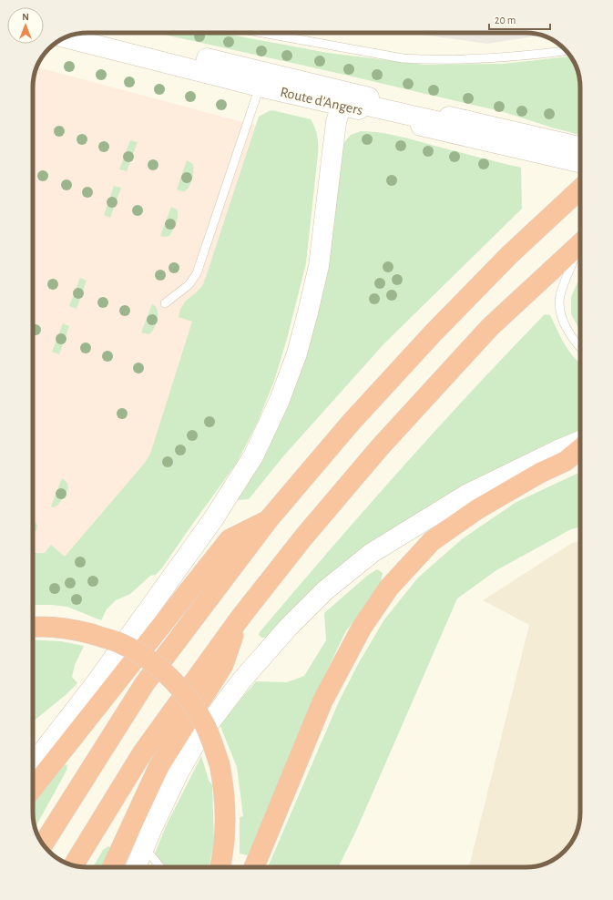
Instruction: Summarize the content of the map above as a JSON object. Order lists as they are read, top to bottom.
{
  "streets": {
    "main road": ["Route d’Angers"]
  },
  "scale_bar": "20 m",
  "north": "top"
}
